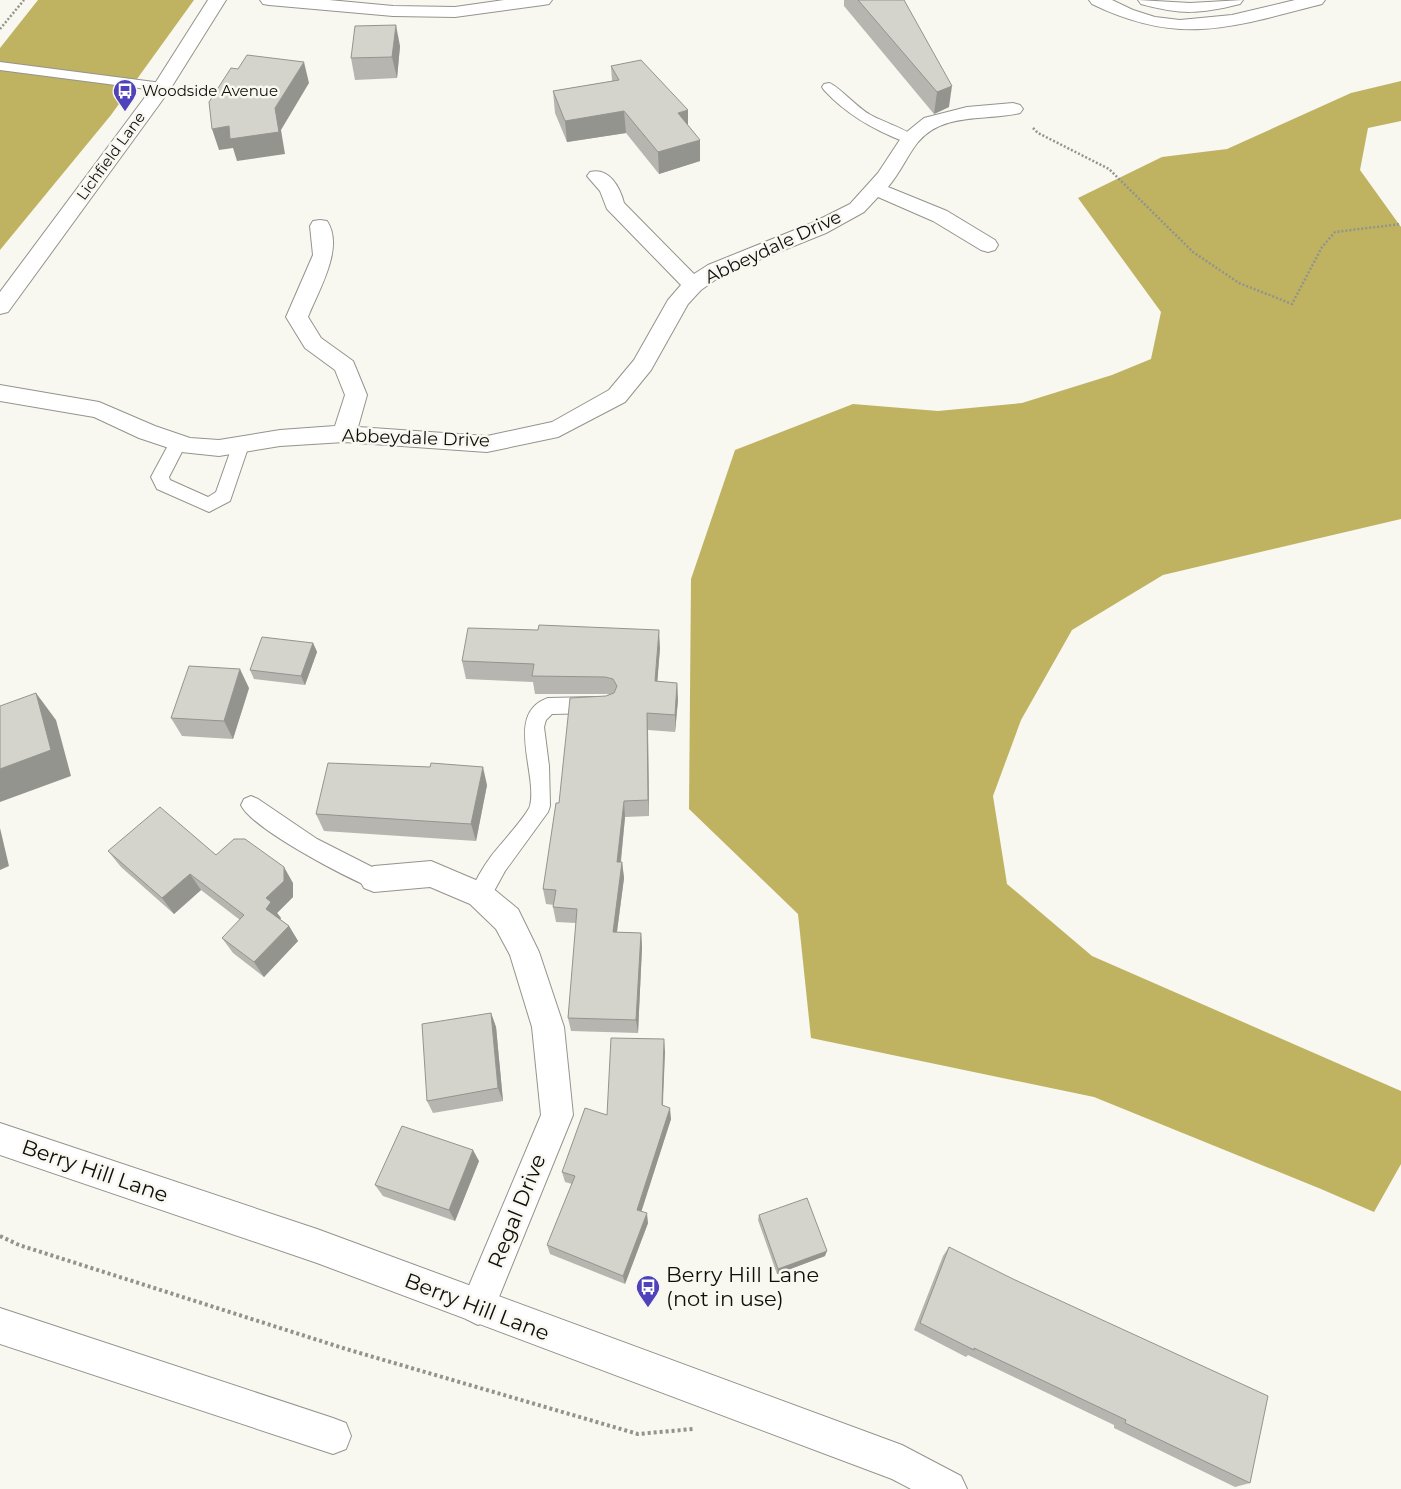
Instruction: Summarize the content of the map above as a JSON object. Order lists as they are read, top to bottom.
{
  "streets": {
    "street": [
      "Lichfield Lane",
      "Abbeydale Drive",
      "Berry Hill Lane",
      "Regal Drive"
    ]
  },
  "crossings": [
    ["Berry Hill Lane", "Regal Drive"]
  ],
  "places": {
    "bus stop": ["Woodside Avenue", "Berry Hill Lane (not in use)"]
  }
}
